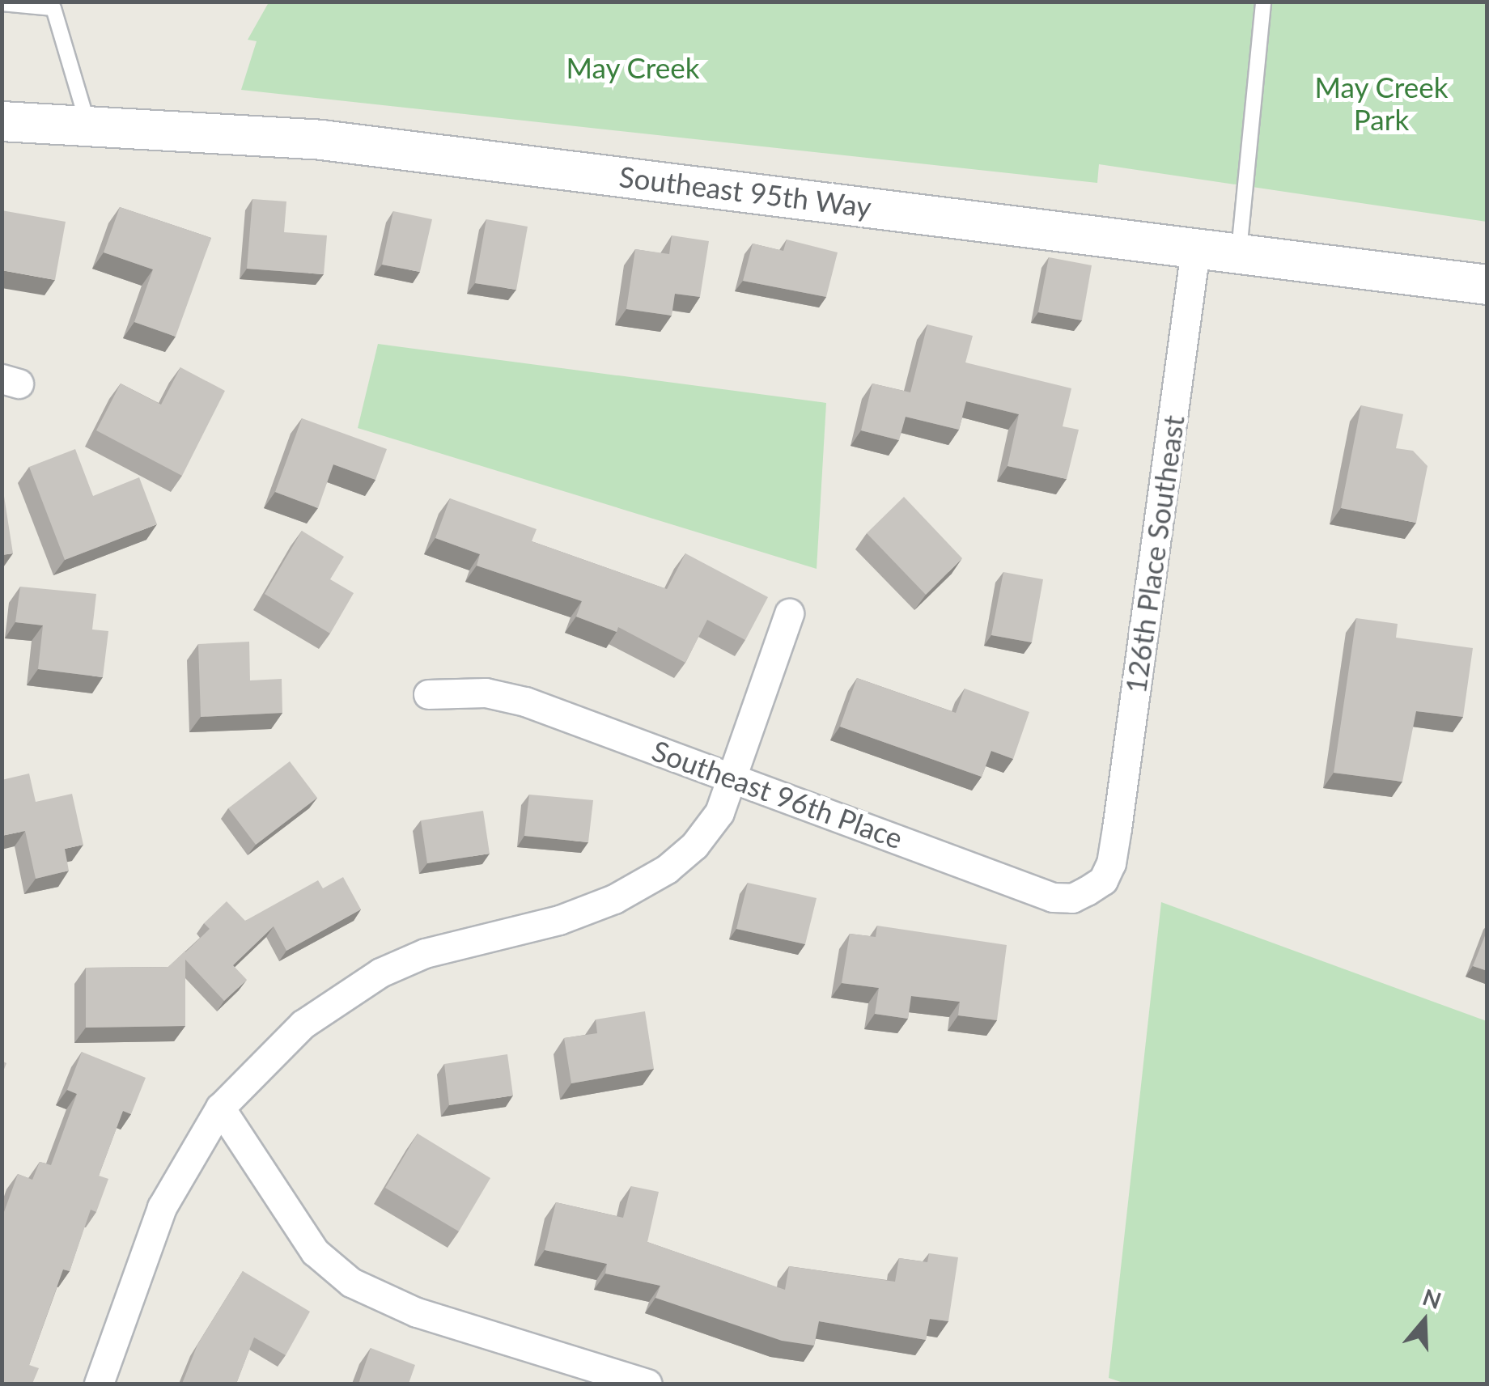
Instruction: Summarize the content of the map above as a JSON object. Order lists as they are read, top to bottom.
{
  "streets": {
    "street": ["Southeast 95th Way", "126th Place Southeast", "Southeast 96th Place"]
  },
  "crossings": [
    ["Southeast 95th Way", "126th Place Southeast"],
    ["126th Place Southeast", "Southeast 96th Place"]
  ],
  "parks": ["May Creek", "May Creek Park"],
  "north": "top"
}
